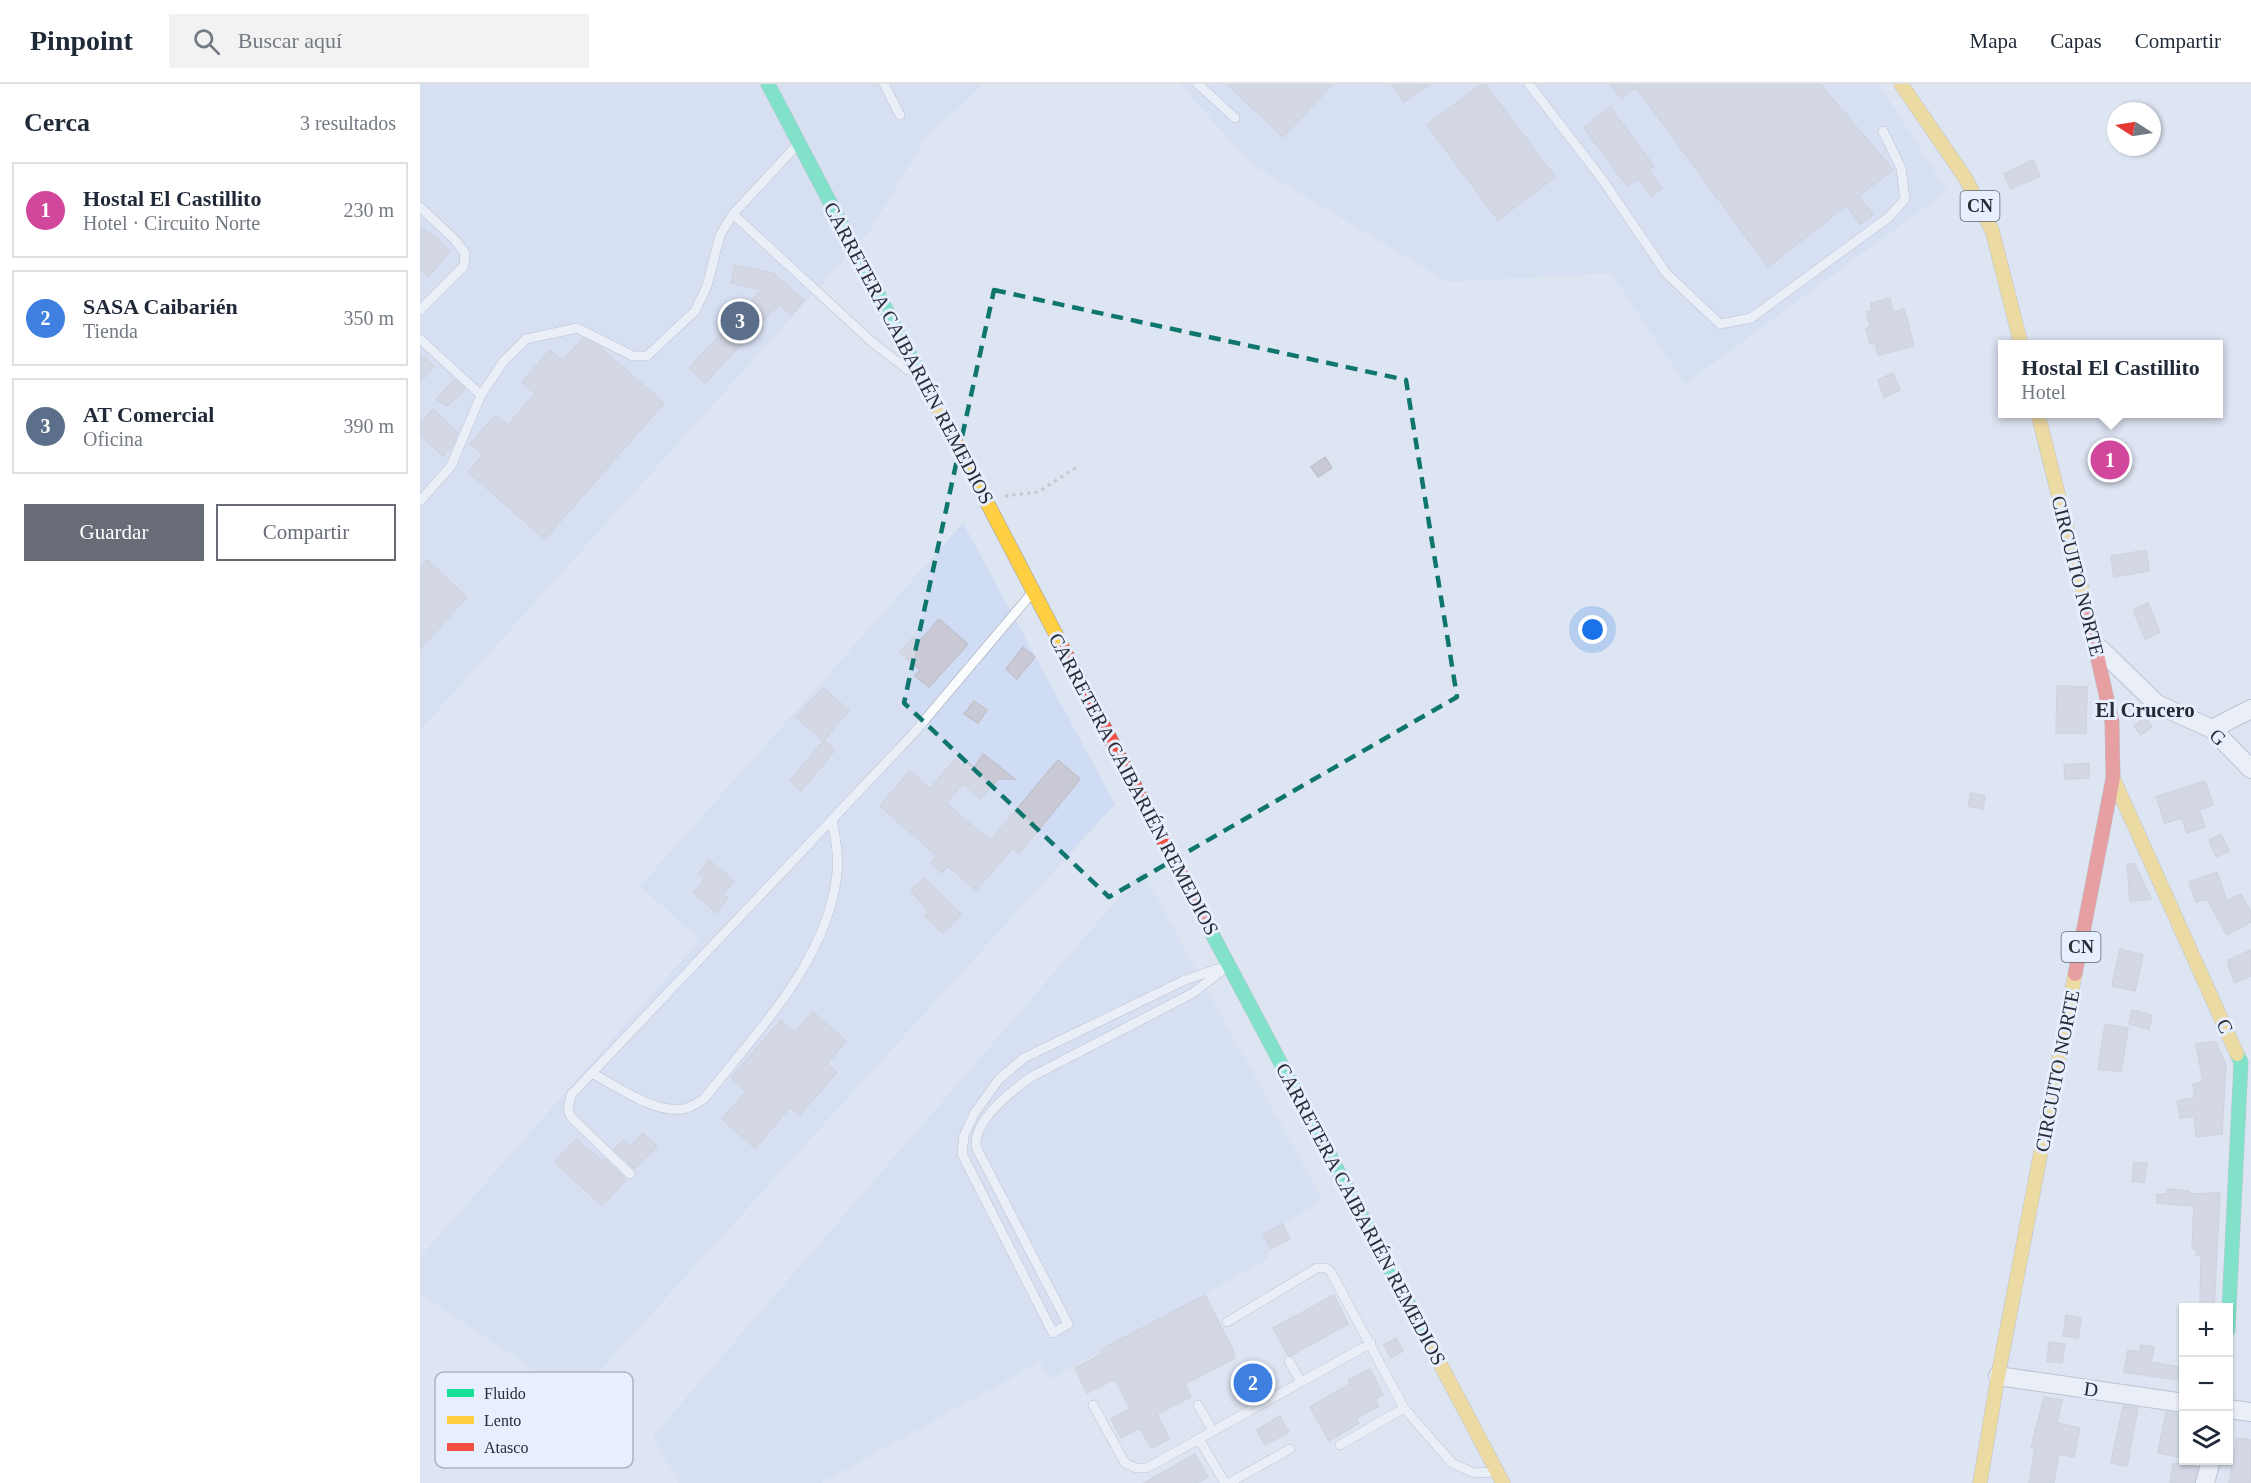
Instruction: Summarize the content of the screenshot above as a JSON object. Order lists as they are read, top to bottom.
{
  "streets": {
    "street": [
      "CN",
      "CARRETERA CAIBARIÉN REMEDIOS",
      "CIRCUITO NORTE",
      "G",
      "C",
      "D"
    ]
  },
  "crossings": [
    ["CIRCUITO NORTE", "G"],
    ["CIRCUITO NORTE", "C"],
    ["CIRCUITO NORTE", "D"]
  ],
  "districts": ["El Crucero"],
  "legend": ["Fluido", "Lento", "Atasco"],
  "north": "left",
  "page": {
    "header": "Pinpoint",
    "search": "Buscar aquí",
    "nav": ["Mapa", "Capas", "Compartir"],
    "heading": ["Cerca", "3 resultados"],
    "list": [
      {
        "mark": "1",
        "name": "Hostal El Castillito",
        "note": "Hotel · Circuito Norte",
        "value": "230 m"
      },
      {
        "mark": "2",
        "name": "SASA Caibarién",
        "note": "Tienda",
        "value": "350 m"
      },
      {
        "mark": "3",
        "name": "AT Comercial",
        "note": "Oficina",
        "value": "390 m"
      }
    ],
    "pins": ["3", "1", "2"],
    "popup": ["Hostal El Castillito", "Hotel"],
    "buttons": ["Guardar", "Compartir"],
    "map_buttons": ["+", "−"]
  }
}
